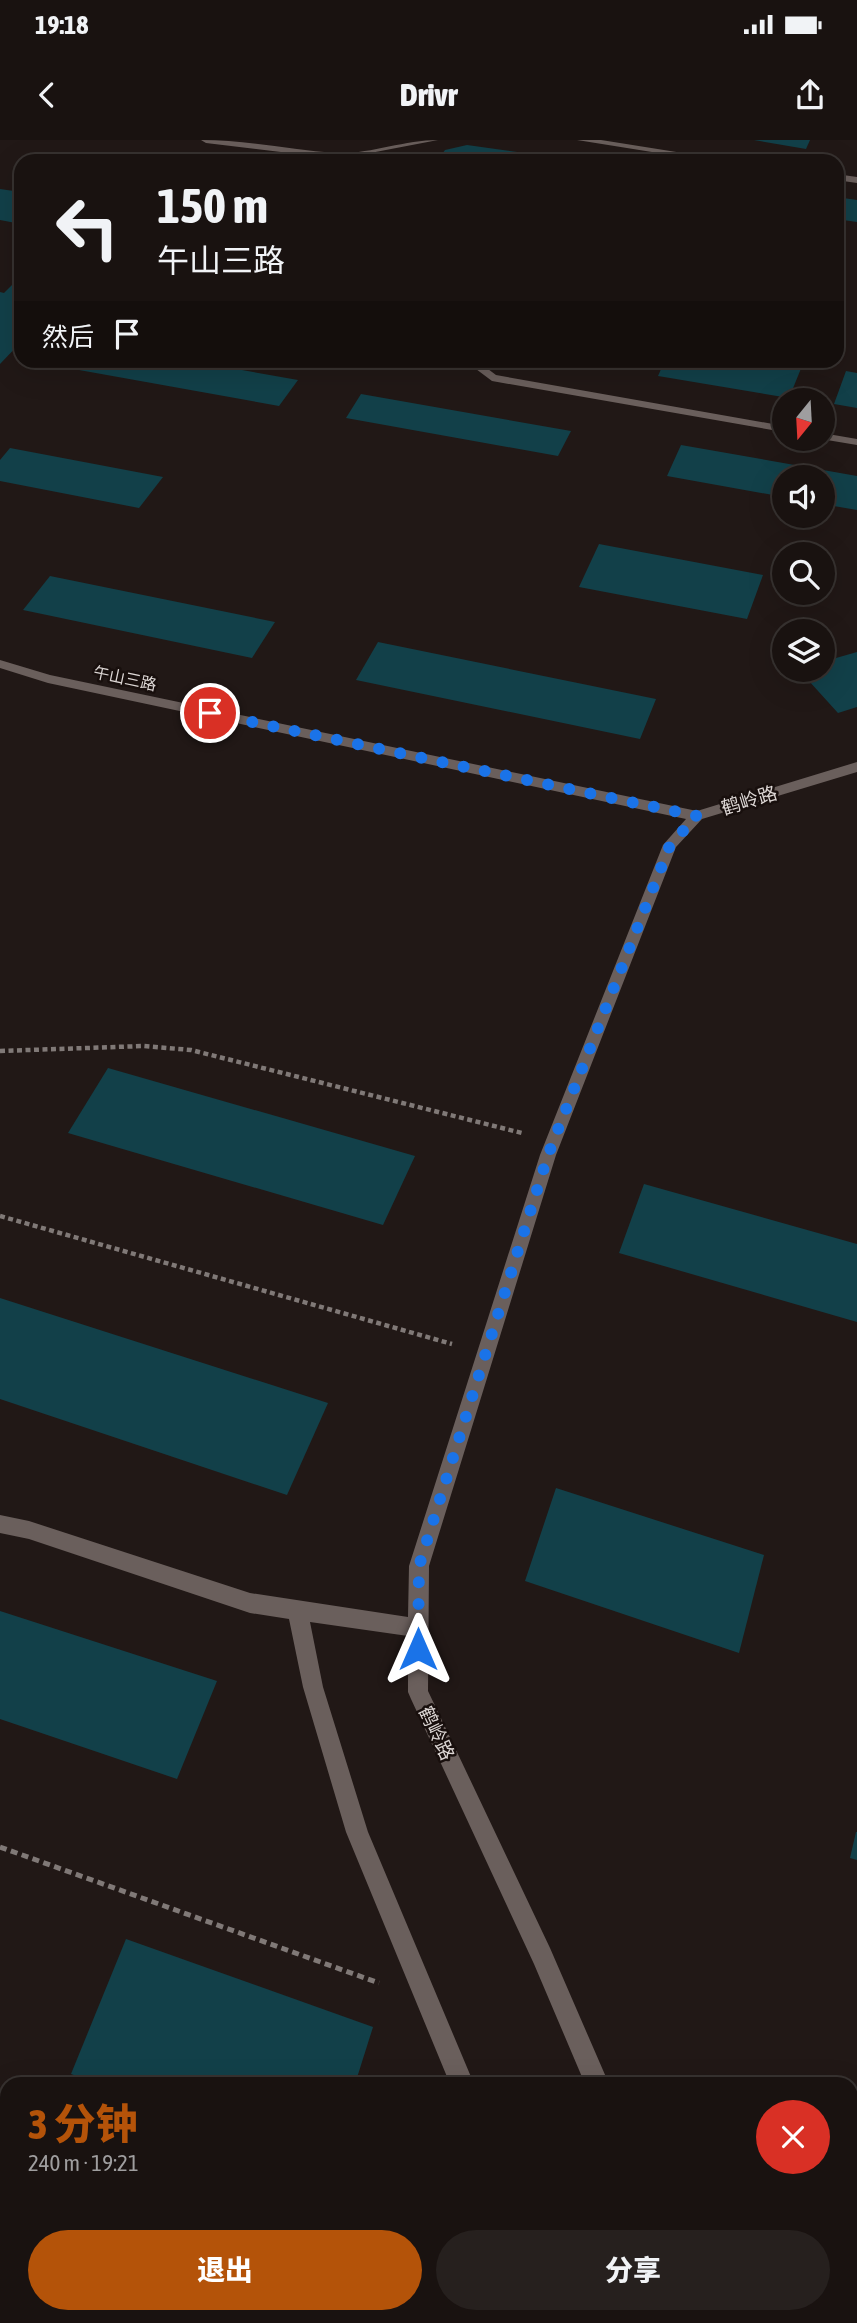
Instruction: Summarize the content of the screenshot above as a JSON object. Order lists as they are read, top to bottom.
{
  "streets": {
    "street": ["午山三路", "鹤岭路"]
  },
  "crossings": [
    ["午山三路", "鹤岭路"]
  ],
  "north": "bottom",
  "page": {
    "status": "19:18",
    "header": "Drivr",
    "turn": ["150 m", "午山三路"],
    "then": "然后",
    "heading": ["3 分钟", "240 m · 19:21"],
    "buttons": ["退出", "分享"]
  }
}
